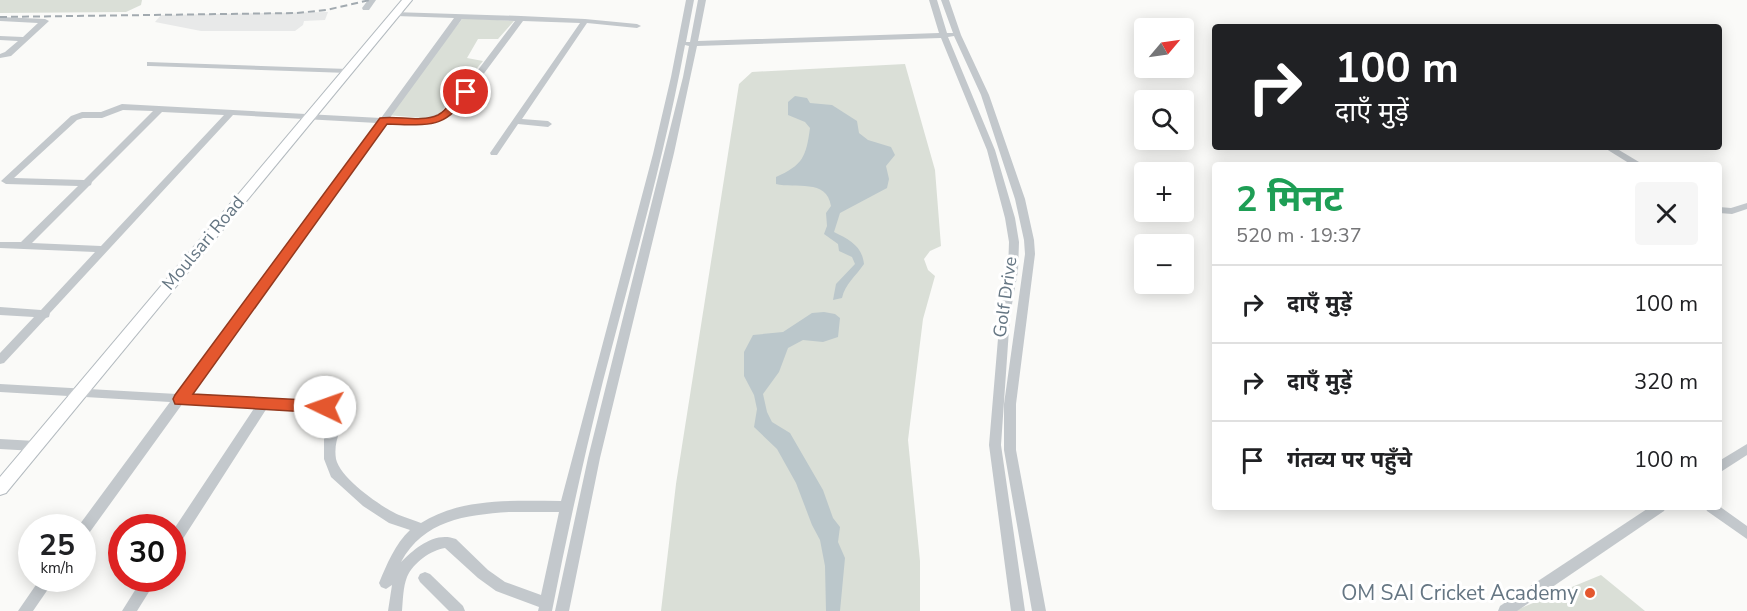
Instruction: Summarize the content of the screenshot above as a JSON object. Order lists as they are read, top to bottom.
{
  "streets": {
    "street": ["Moulsari Road", "Golf Drive"]
  },
  "places": ["OM SAI Cricket Academy"],
  "north": "top right",
  "page": {
    "map_buttons": ["+", "−"],
    "turn": ["100 m", "दाएँ मुड़ें"],
    "heading": ["2 मिनट", "520 m · 19:37"],
    "list": [
      {
        "name": "दाएँ मुड़ें",
        "value": "100 m"
      },
      {
        "name": "दाएँ मुड़ें",
        "value": "320 m"
      },
      {
        "name": "गंतव्य पर पहुँचे",
        "value": "100 m"
      }
    ],
    "speed": "25 km/h",
    "limit": "30"
  }
}
